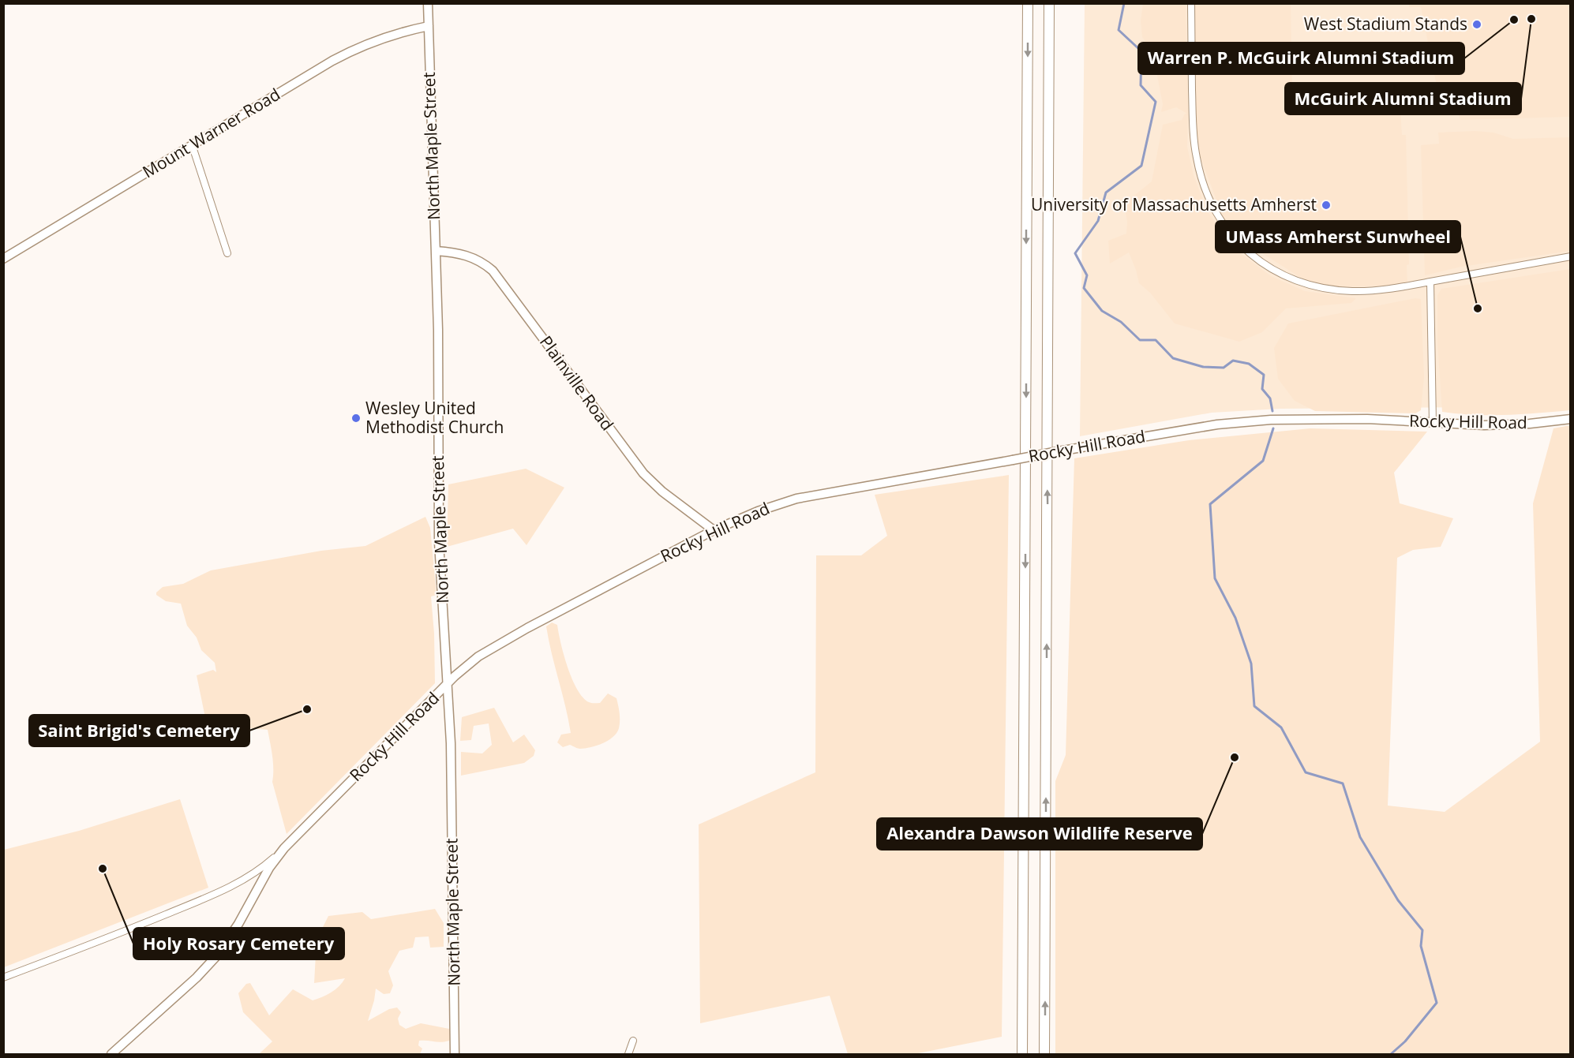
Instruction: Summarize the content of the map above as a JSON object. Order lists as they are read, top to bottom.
{
  "streets": {
    "main road": [
      "Mount Warner Road",
      "North Maple Street",
      "Plainville Road",
      "Rocky Hill Road"
    ]
  },
  "crossings": [
    ["Mount Warner Road", "North Maple Street"],
    ["North Maple Street", "Plainville Road"],
    ["North Maple Street", "Rocky Hill Road"],
    ["Plainville Road", "Rocky Hill Road"]
  ],
  "places": [
    "McGuirk Alumni Stadium",
    "Warren P. McGuirk Alumni Stadium",
    "West Stadium Stands",
    "University of Massachusetts Amherst",
    "UMass Amherst Sunwheel",
    "Wesley United Methodist Church",
    "Saint Brigid's Cemetery",
    "Alexandra Dawson Wildlife Reserve",
    "Holy Rosary Cemetery"
  ]
}
